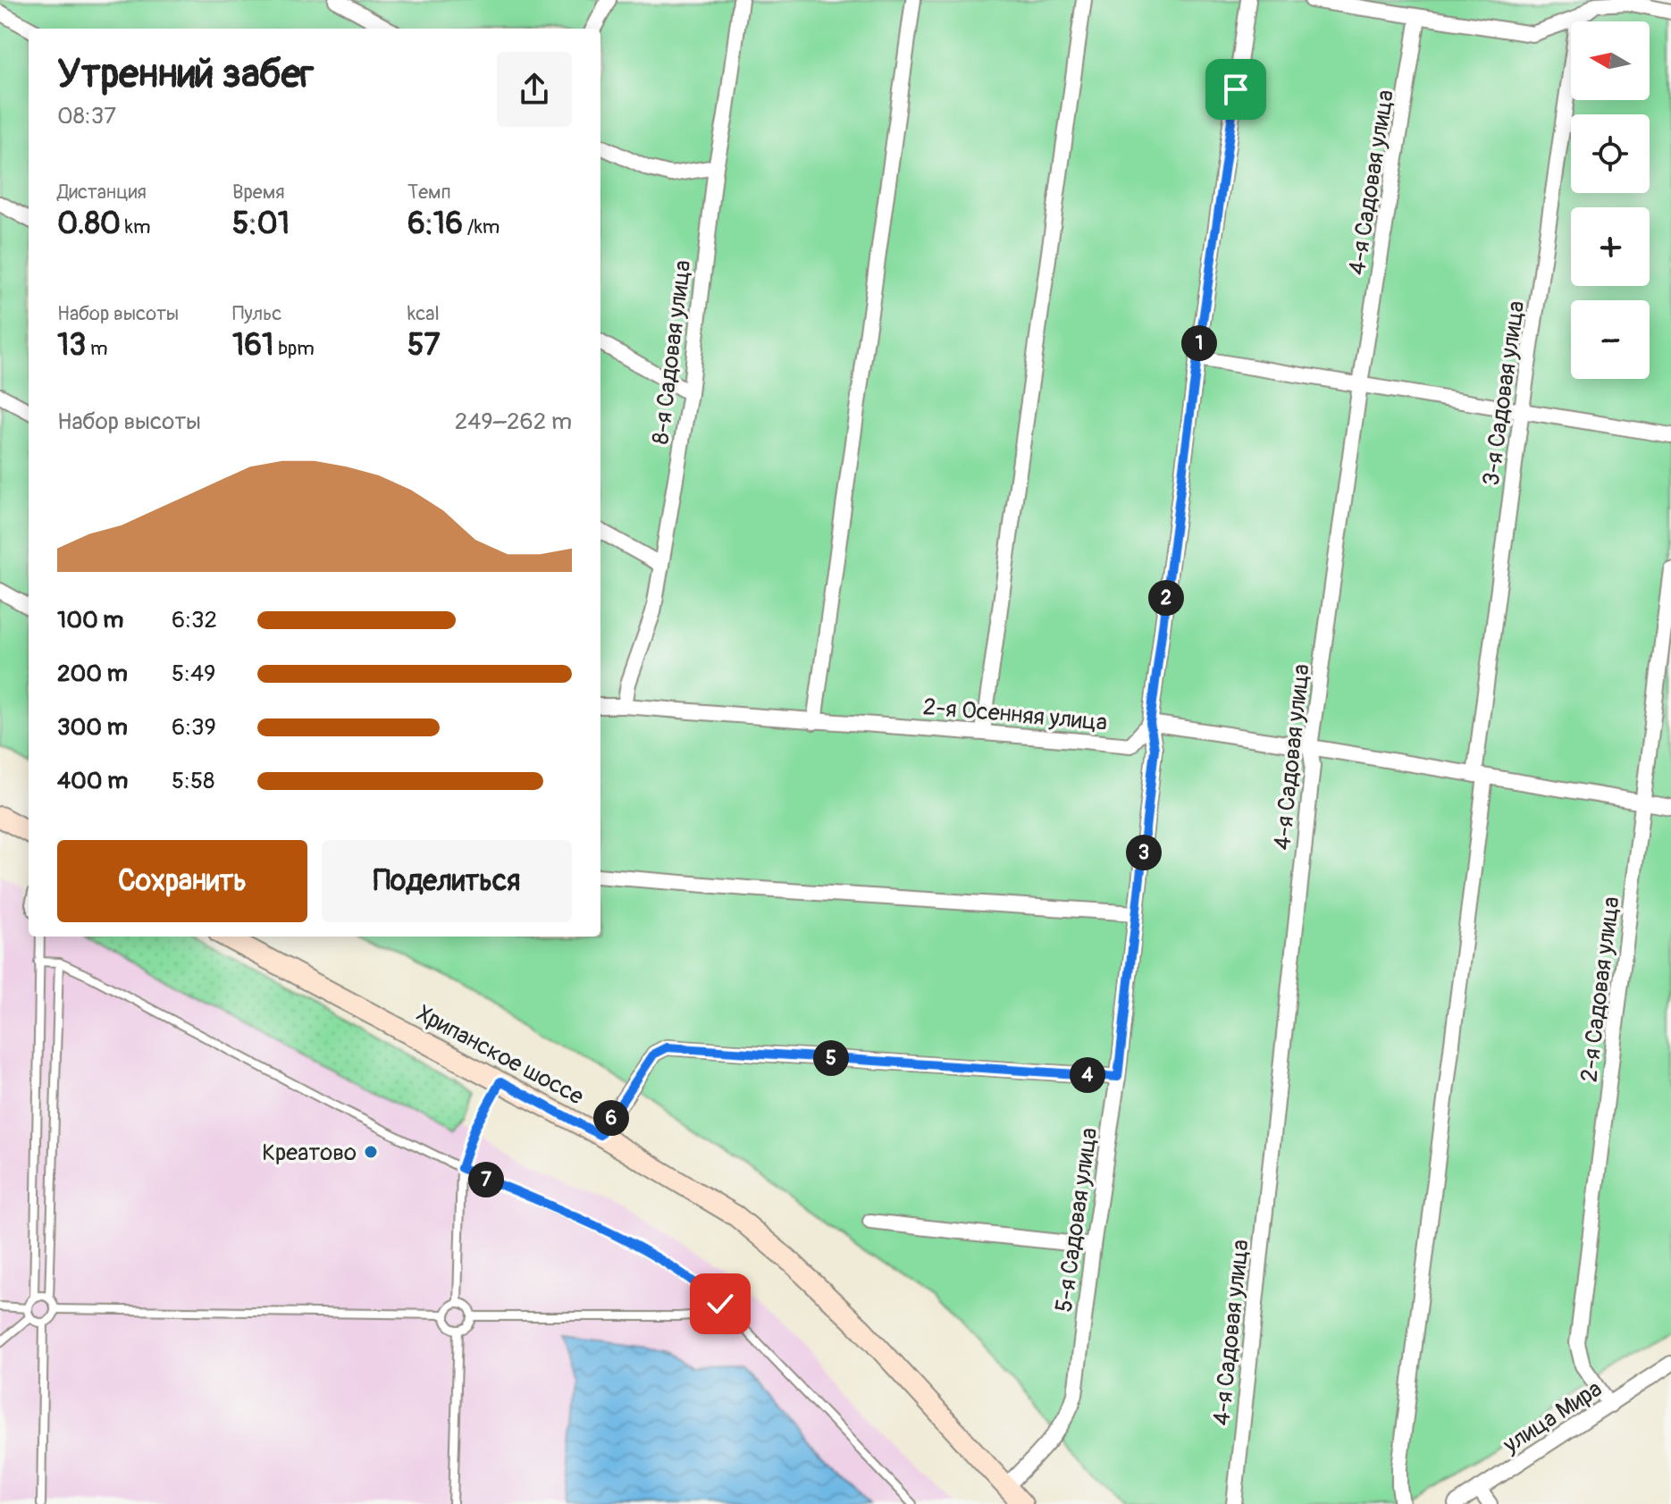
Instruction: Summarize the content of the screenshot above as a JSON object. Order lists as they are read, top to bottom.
{
  "streets": {
    "main road": ["Хрипанское шоссе"],
    "street": [
      "4-я Садовая улица",
      "8-я Садовая улица",
      "3-я Садовая улица",
      "2-я Осенняя улица",
      "2-я Садовая улица",
      "5-я Садовая улица",
      "улица Мира"
    ]
  },
  "crossings": [
    ["8-я Садовая улица", "2-я Осенняя улица"],
    ["2-я Осенняя улица", "5-я Садовая улица"],
    ["2-я Садовая улица", "улица Мира"],
    ["Хрипанское шоссе", "5-я Садовая улица"]
  ],
  "places": ["Креатово"],
  "north": "left",
  "page": {
    "map_buttons": ["+", "−"],
    "heading": ["Утренний забег", "08:37"],
    "stats": [
      ["Дистанция", "0.80 km"],
      ["Время", "5:01"],
      ["Темп", "6:16 /km"],
      ["Набор высоты", "13 m"],
      ["Пульс", "161 bpm"],
      ["kcal", "57"]
    ],
    "pins": [
      "1",
      "2",
      "3",
      "5",
      "4",
      "6",
      "7"
    ],
    "chart": ["Набор высоты", "249–262 m"],
    "list": [
      {
        "name": "100 m",
        "note": "6:32"
      },
      {
        "name": "200 m",
        "note": "5:49"
      },
      {
        "name": "300 m",
        "note": "6:39"
      },
      {
        "name": "400 m",
        "note": "5:58"
      }
    ],
    "buttons": ["Сохранить", "Поделиться"]
  }
}
